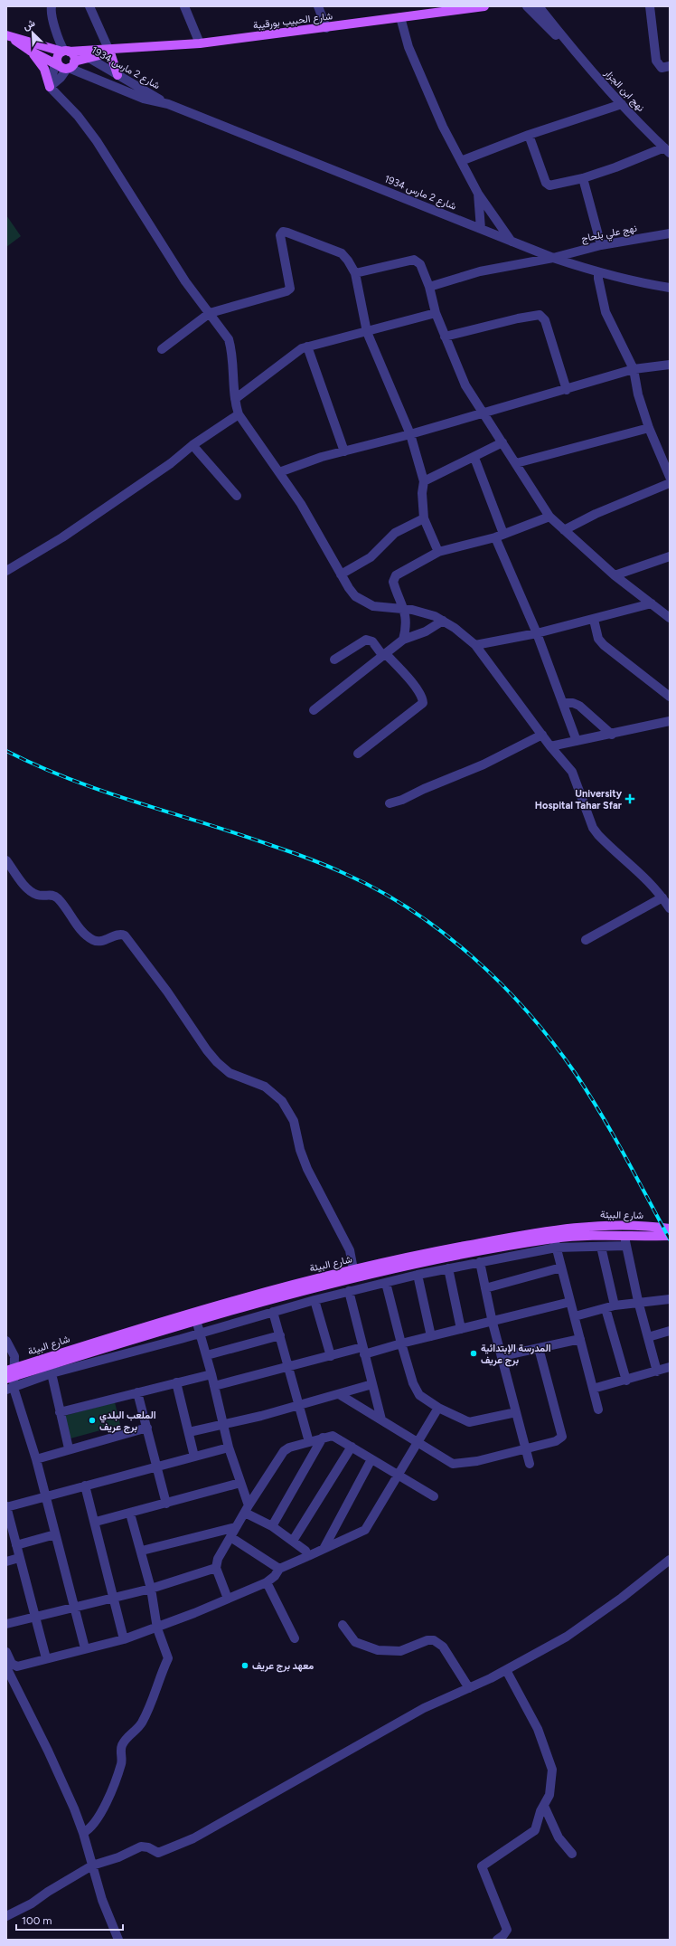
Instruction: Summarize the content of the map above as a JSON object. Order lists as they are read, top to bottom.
{
  "streets": {
    "main road": ["شارع الحبيب بورقيبة", "شارع البيئة"],
    "street": ["شارع 2 مارس 1934", "نهج ابن الجزار", "نهج علي بلحاج"]
  },
  "crossings": [
    ["شارع الحبيب بورقيبة", "شارع 2 مارس 1934"],
    ["شارع 2 مارس 1934", "نهج علي بلحاج"]
  ],
  "places": {
    "health": ["University Hospital Tahar Sfar"],
    "other": ["المدرسة الإبتدائية برج عريف", "الملعب البلدي برج عريف", "معهد برج عريف"]
  },
  "scale_bar": "100 m",
  "north": "top left"
}
